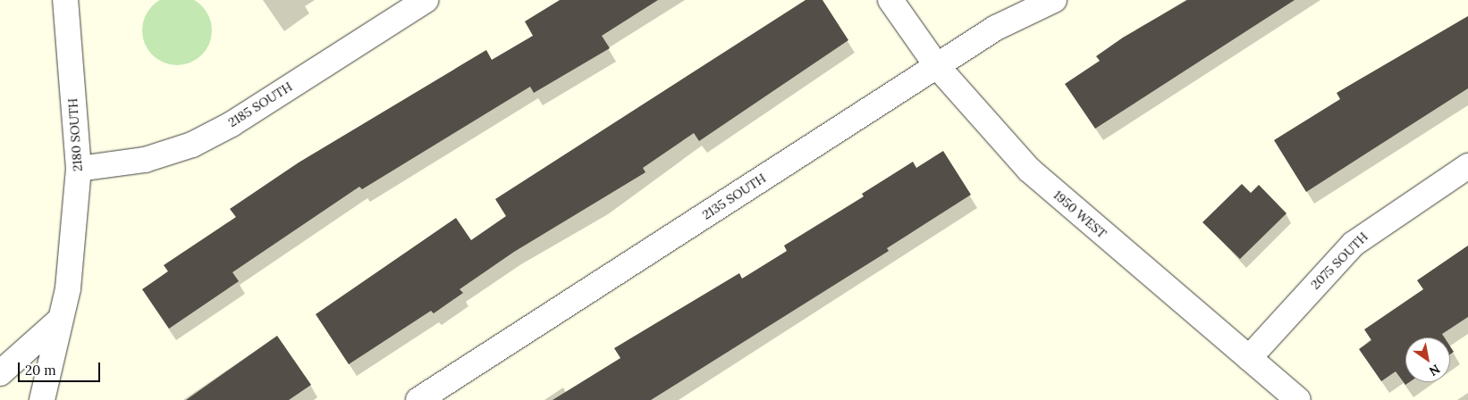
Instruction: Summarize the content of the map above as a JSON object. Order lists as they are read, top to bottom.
{
  "streets": {
    "street": [
      "2185 SOUTH",
      "2180 SOUTH",
      "2135 SOUTH",
      "1950 WEST",
      "2075 SOUTH"
    ]
  },
  "crossings": [
    ["2185 SOUTH", "2180 SOUTH"],
    ["2135 SOUTH", "1950 WEST"],
    ["1950 WEST", "2075 SOUTH"]
  ],
  "scale_bar": "20 m",
  "north": "bottom right"
}
